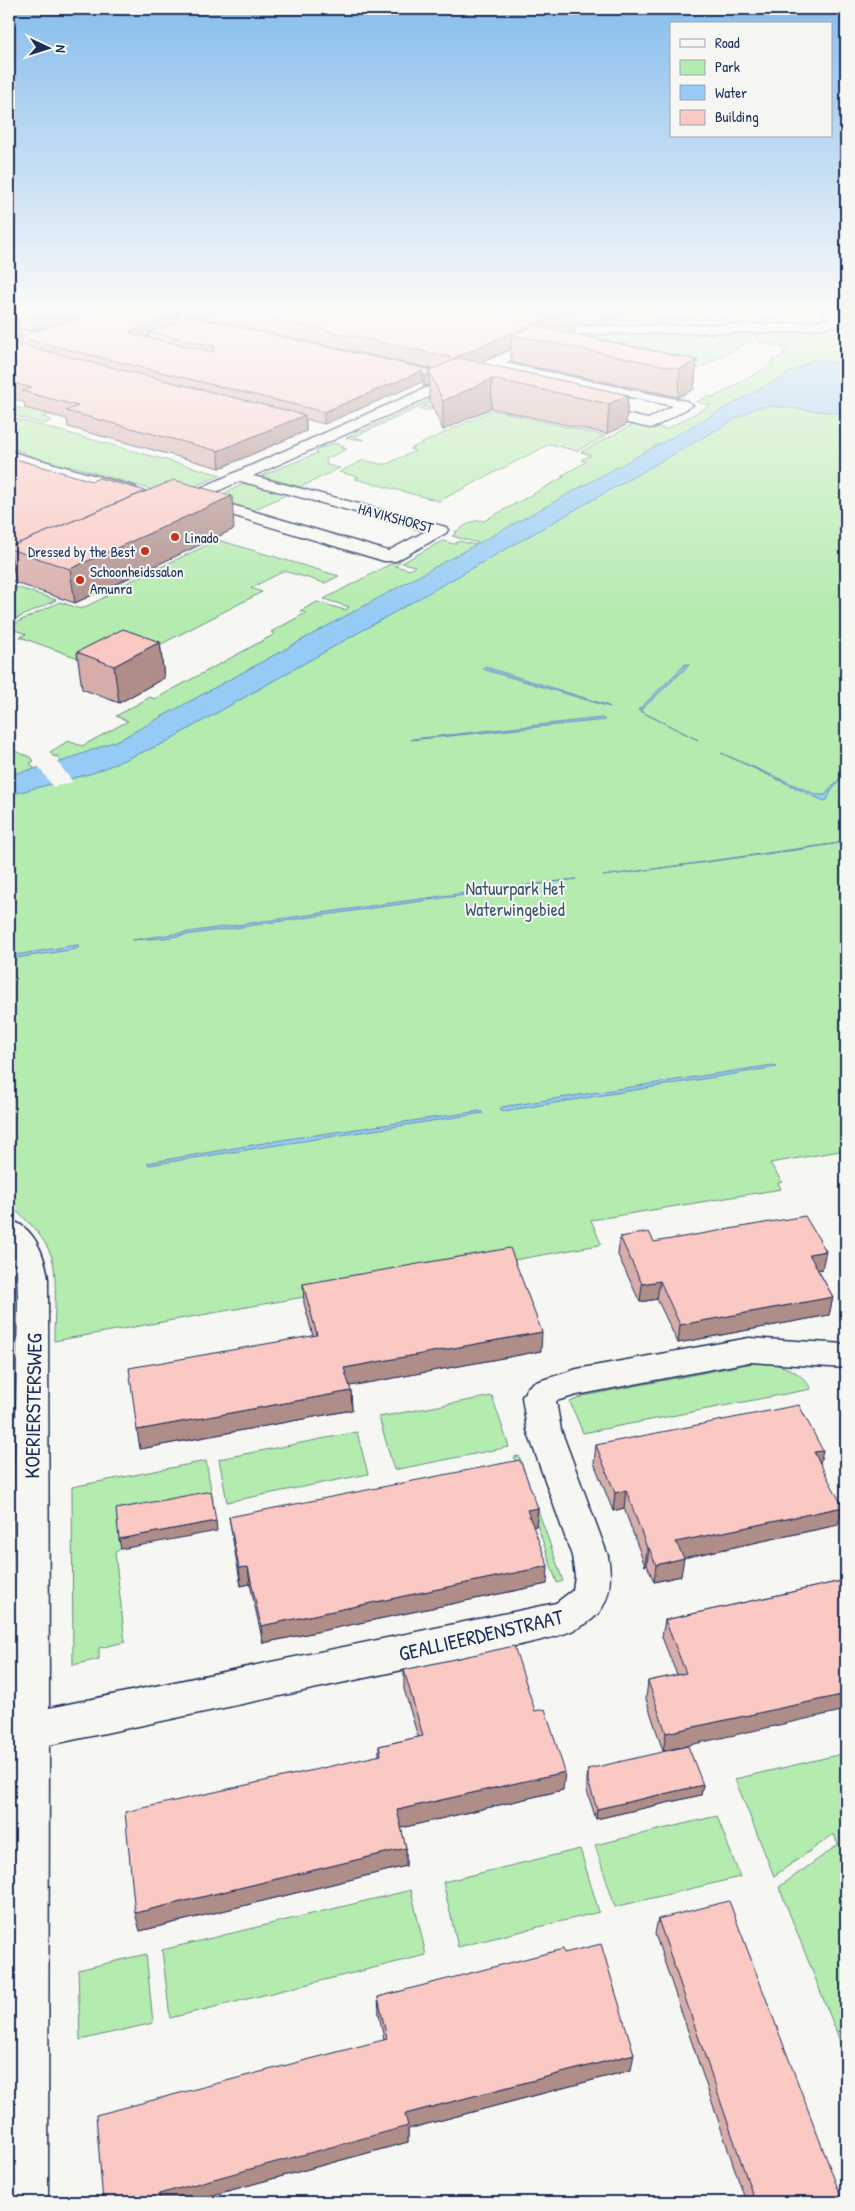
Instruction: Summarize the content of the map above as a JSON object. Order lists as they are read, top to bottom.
{
  "streets": {
    "street": ["HAVIKSHORST", "KOERIERSTERSWEG", "GEALLIEERDENSTRAAT"]
  },
  "crossings": [
    ["KOERIERSTERSWEG", "GEALLIEERDENSTRAAT"]
  ],
  "parks": ["Natuurpark Het Waterwingebied"],
  "places": ["Linado", "Dressed by the Best", "Schoonheidssalon Amunra"],
  "legend": [
    "Road",
    "Park",
    "Water",
    "Building"
  ],
  "north": "right"
}
